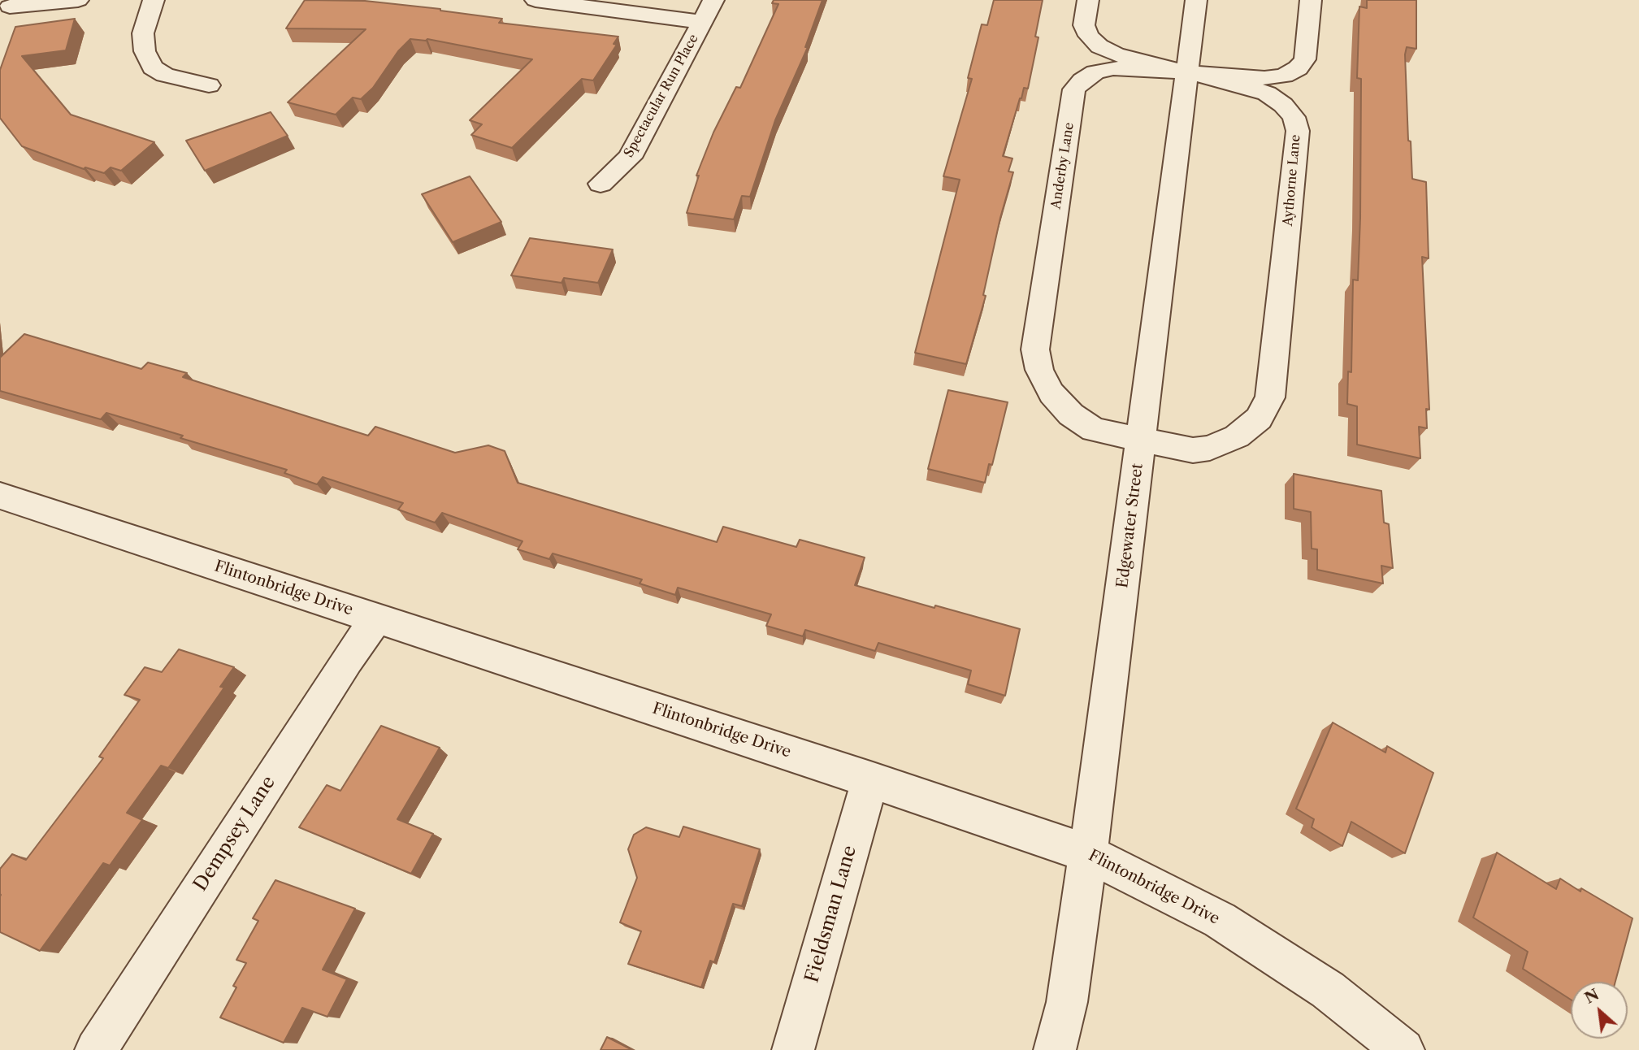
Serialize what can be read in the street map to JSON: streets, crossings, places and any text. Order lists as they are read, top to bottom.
{
  "streets": {
    "street": [
      "Spectacular Run Place",
      "Anderby Lane",
      "Aythorne Lane",
      "Edgewater Street",
      "Flintonbridge Drive",
      "Dempsey Lane",
      "Fieldsman Lane"
    ]
  },
  "crossings": [
    ["Anderby Lane", "Aythorne Lane"],
    ["Anderby Lane", "Edgewater Street"],
    ["Aythorne Lane", "Edgewater Street"],
    ["Edgewater Street", "Flintonbridge Drive"],
    ["Flintonbridge Drive", "Dempsey Lane"],
    ["Flintonbridge Drive", "Fieldsman Lane"]
  ],
  "north": "top left"
}
